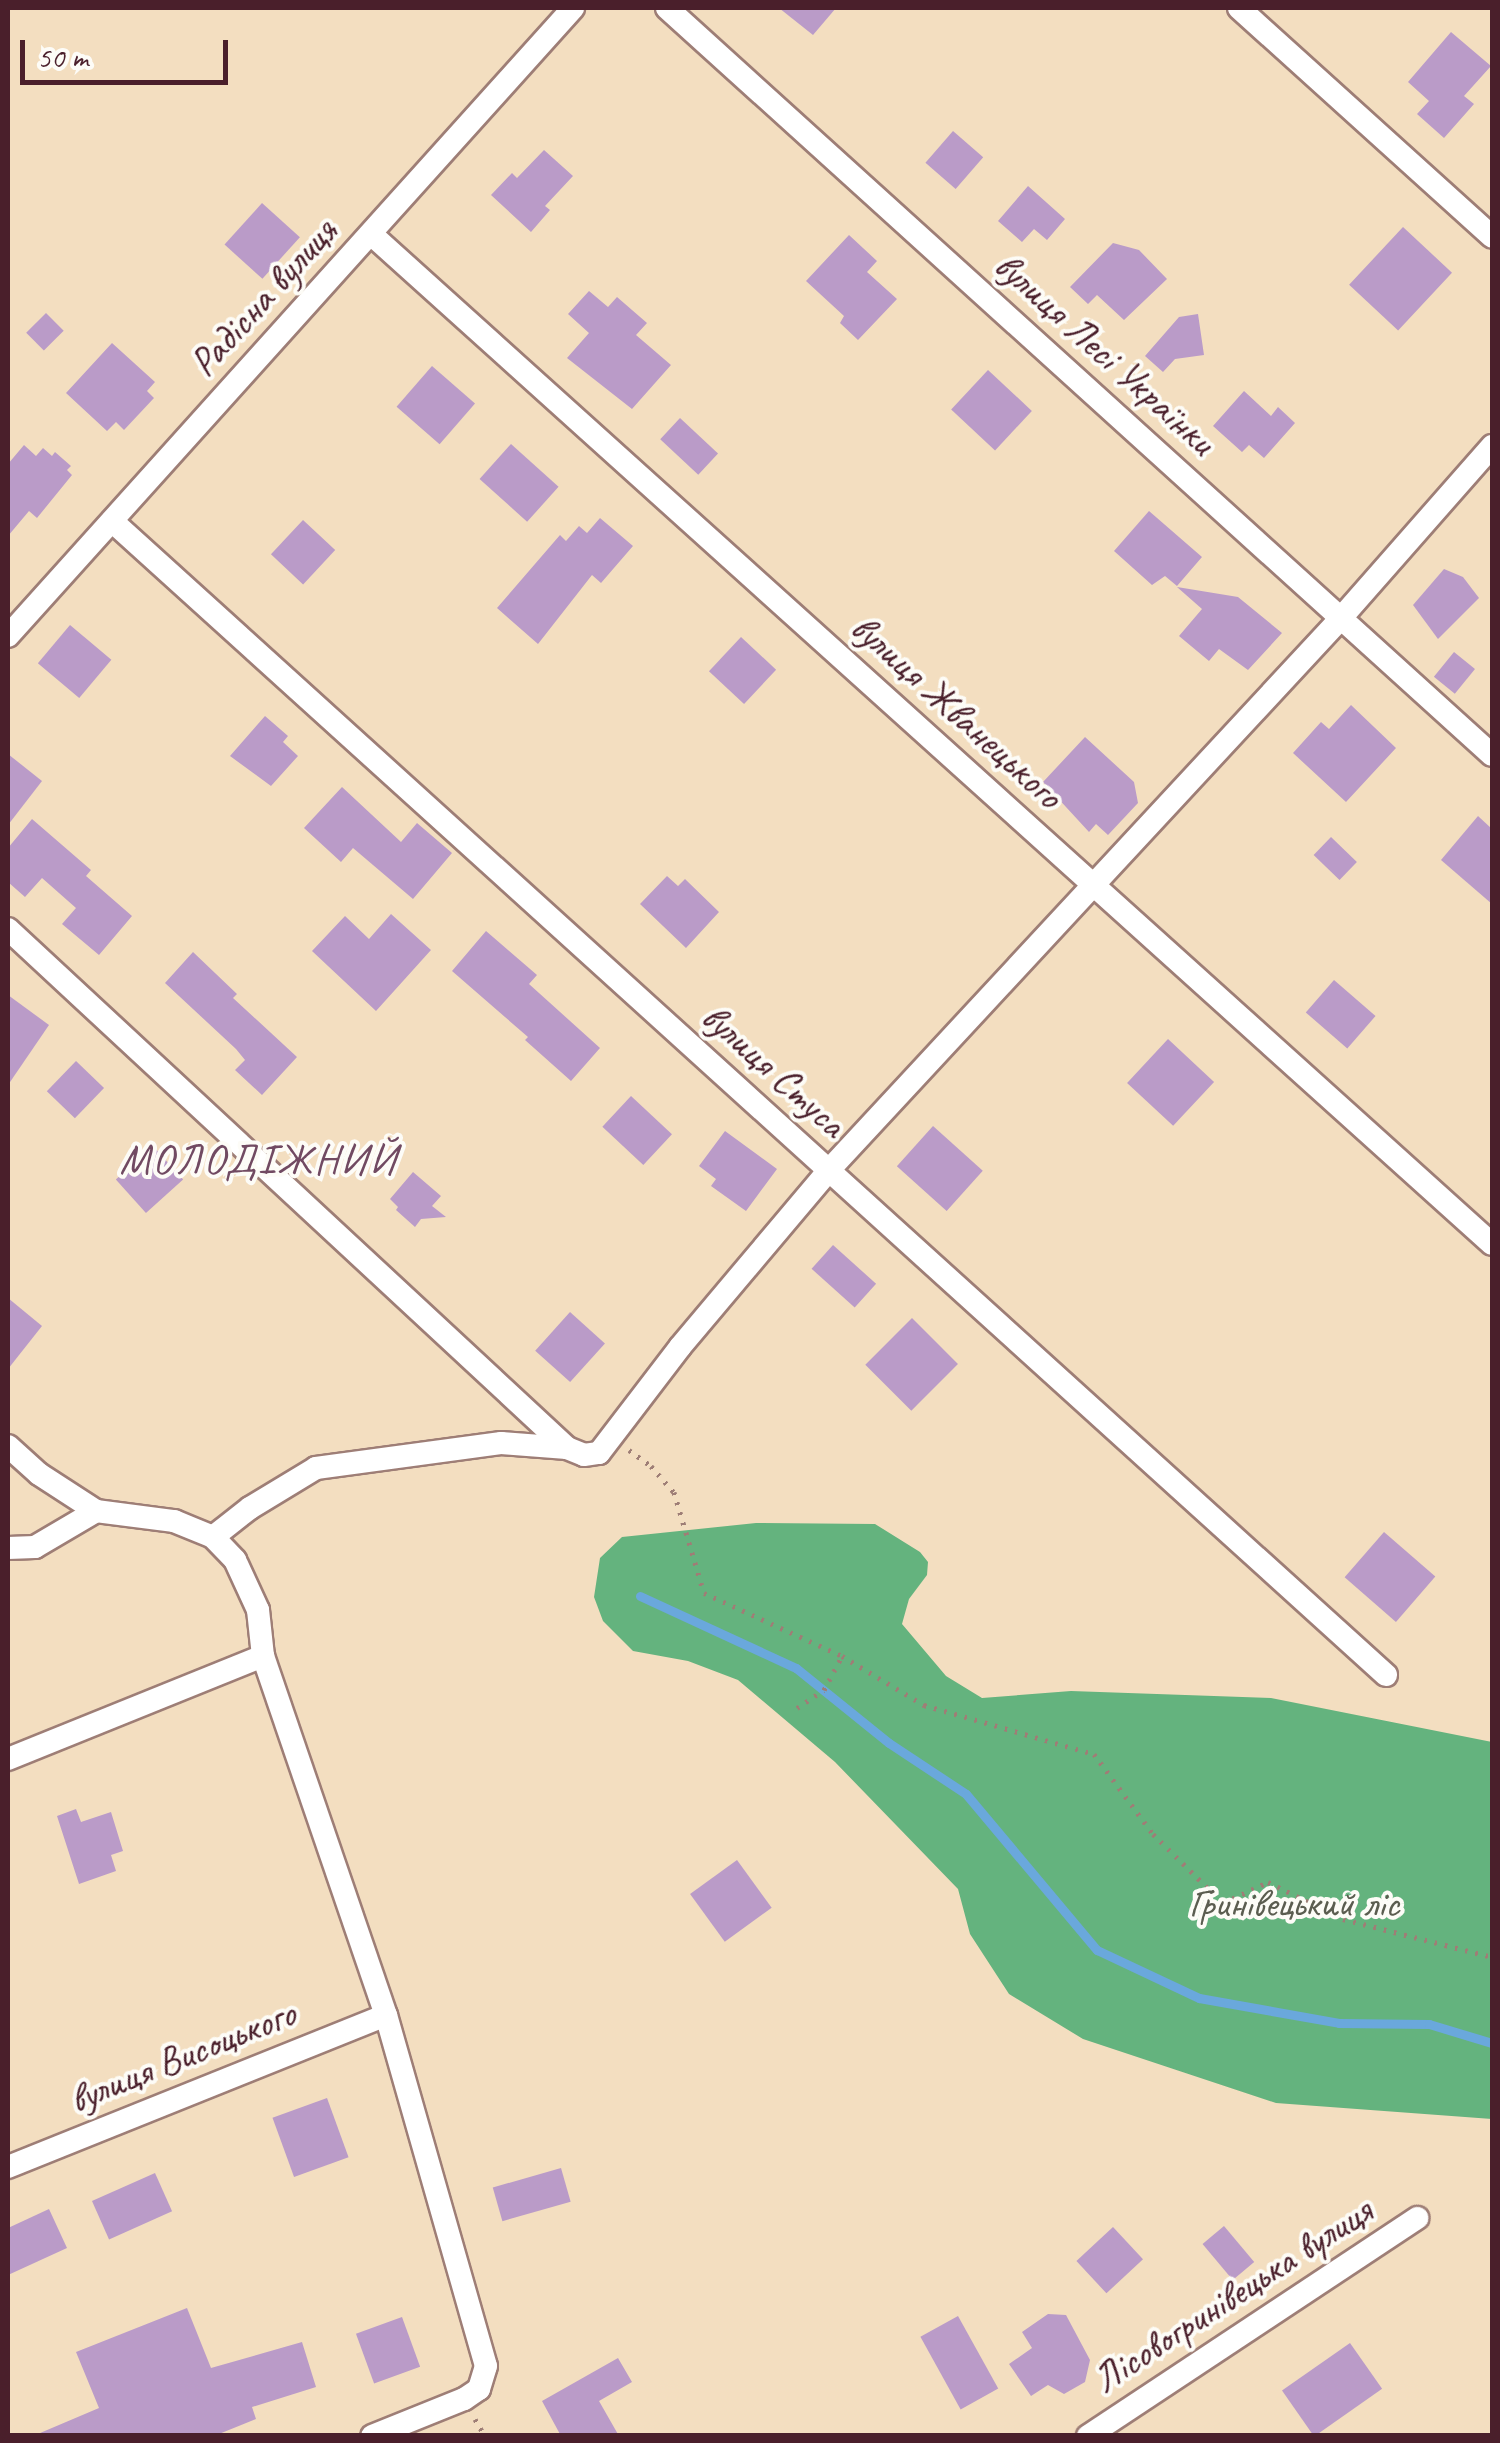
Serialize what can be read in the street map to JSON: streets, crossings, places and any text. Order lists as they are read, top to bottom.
{
  "streets": {
    "street": [
      "Радісна вулиця",
      "вулиця Лесі Українки",
      "вулиця Жванецького",
      "вулиця Стуса",
      "вулиця Висоцького",
      "Лісовогринівецька вулиця"
    ]
  },
  "crossings": [
    ["Радісна вулиця", "вулиця Жванецького"],
    ["Радісна вулиця", "вулиця Стуса"]
  ],
  "districts": ["МОЛОДІЖНИЙ"],
  "parks": ["Гринівецький ліс"],
  "scale_bar": "50 m"
}
